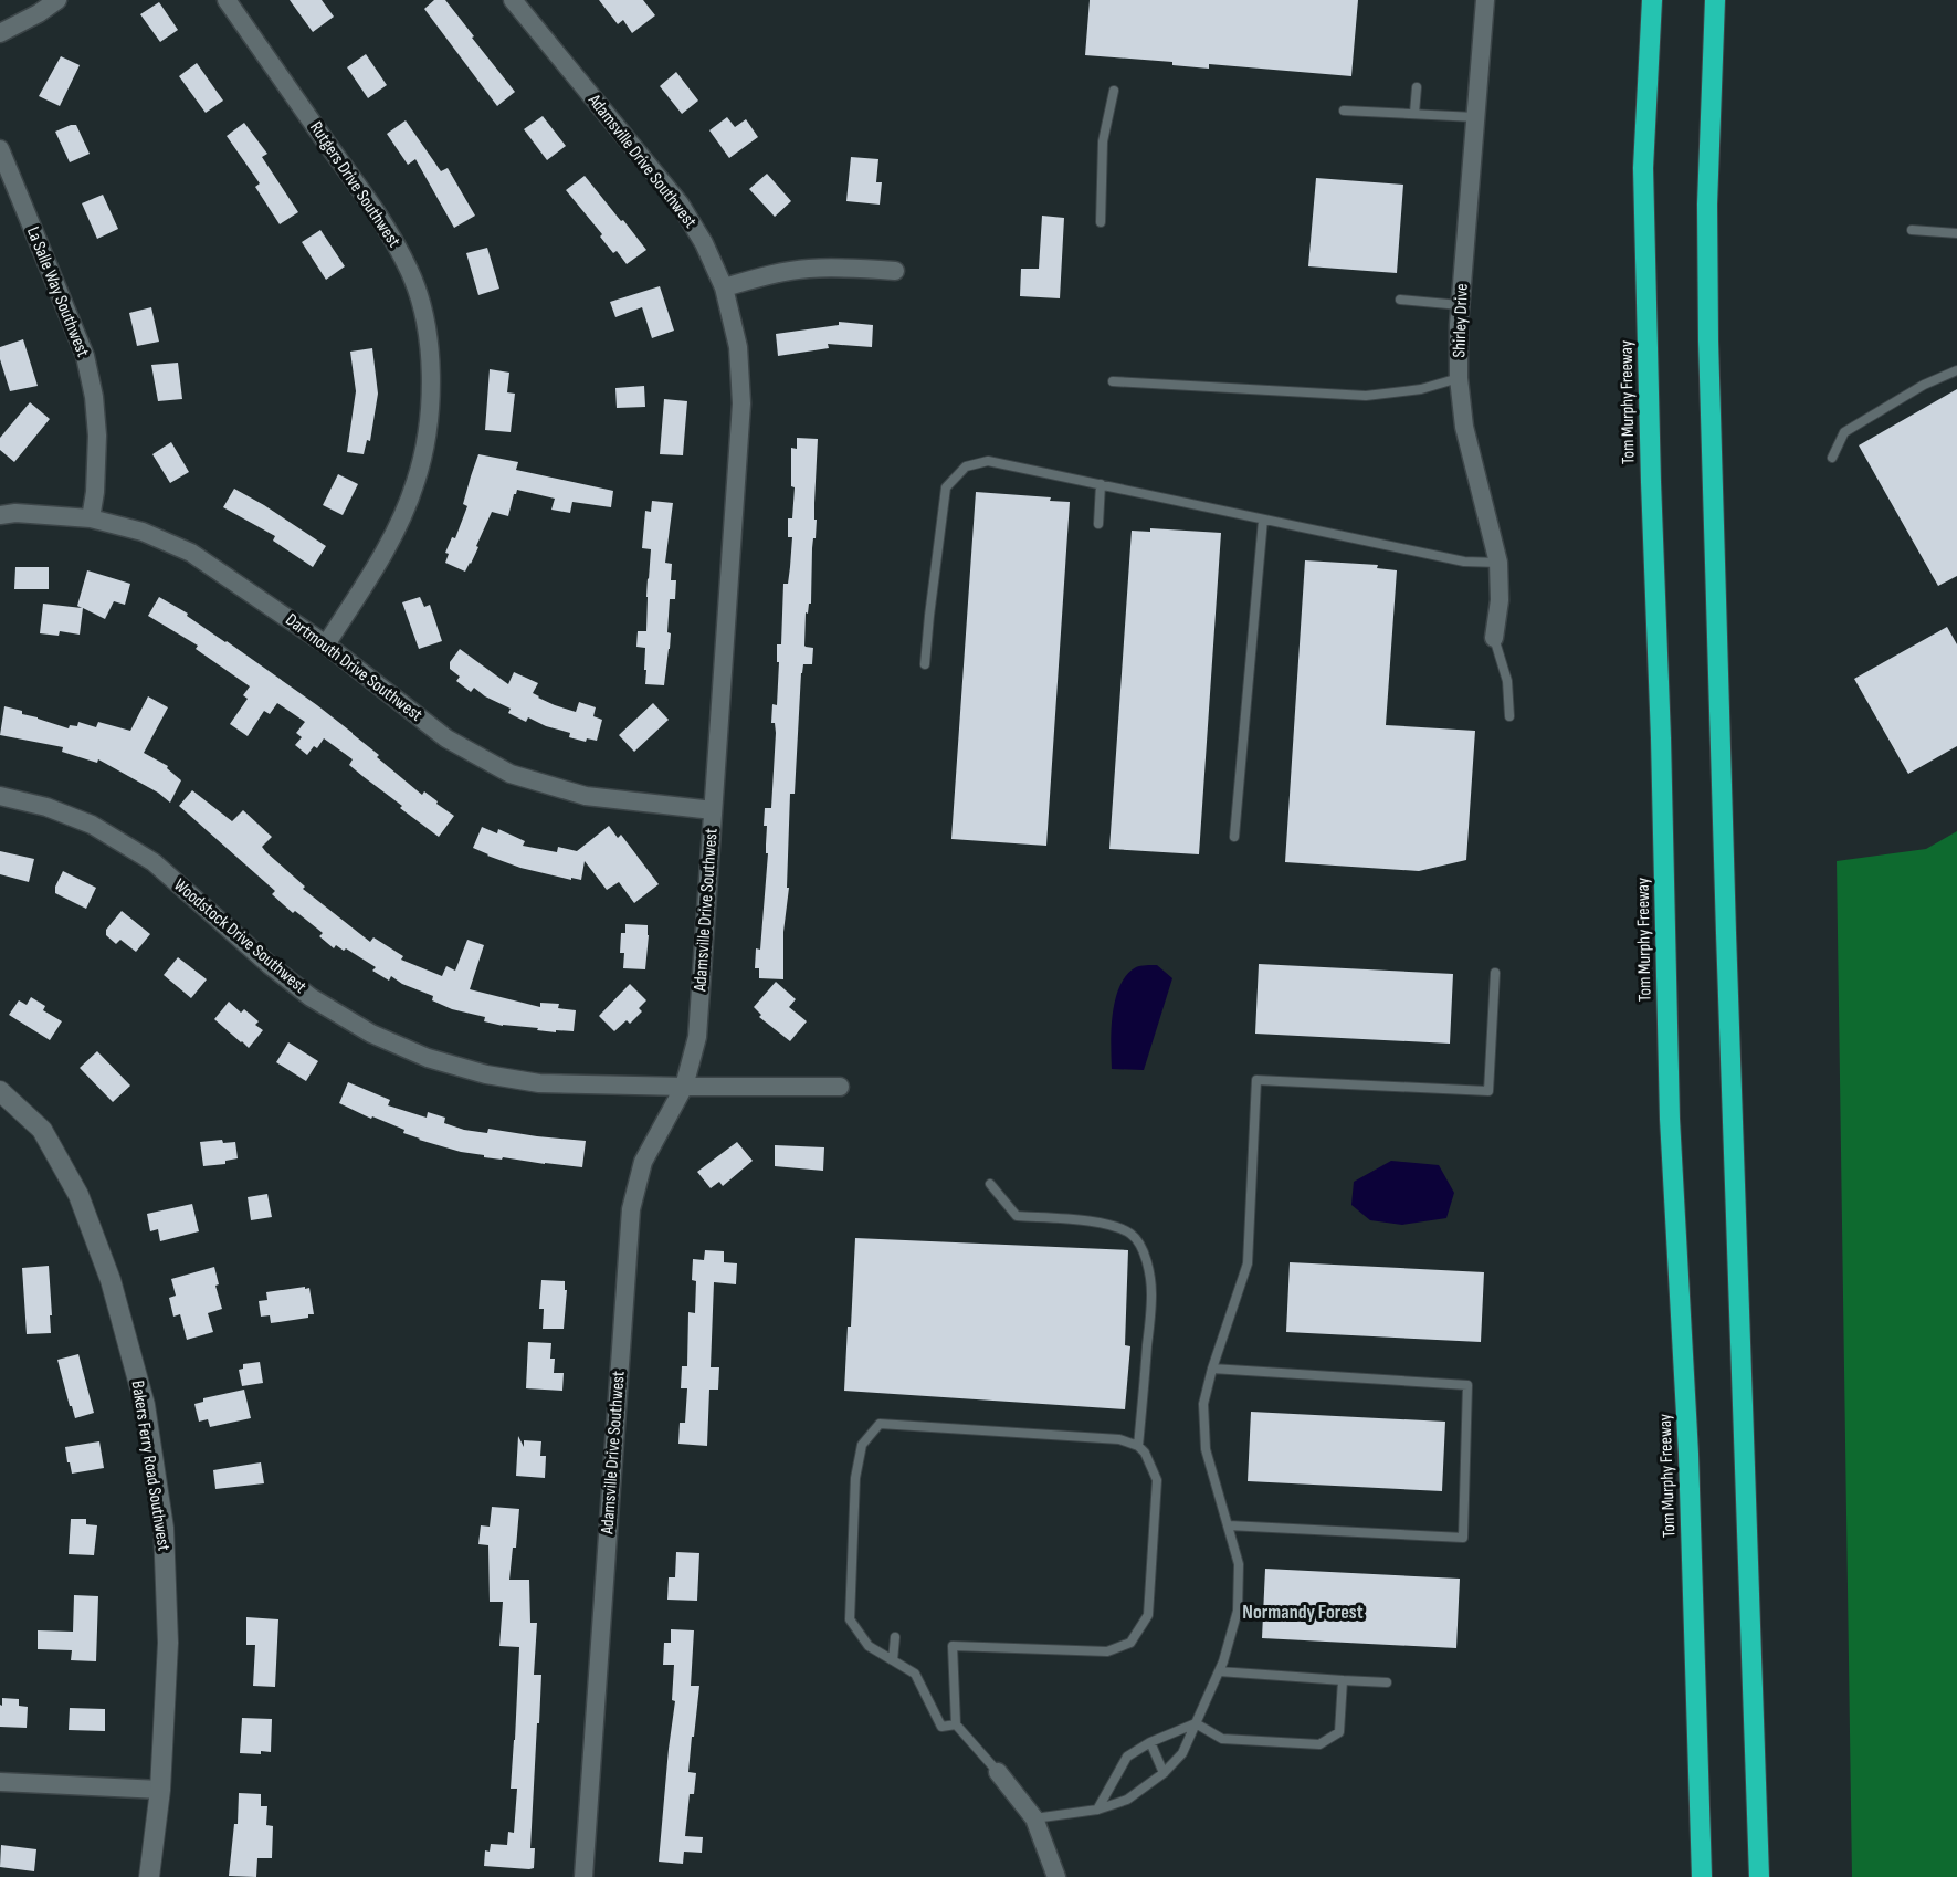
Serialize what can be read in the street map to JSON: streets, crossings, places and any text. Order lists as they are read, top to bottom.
{
  "streets": {
    "highway": ["Tom Murphy Freeway"],
    "street": [
      "Adamsville Drive Southwest",
      "Rutgers Drive Southwest",
      "La Salle Way Southwest",
      "Shirley Drive",
      "Dartmouth Drive Southwest",
      "Woodstock Drive Southwest",
      "Bakers Ferry Road Southwest"
    ]
  },
  "crossings": [
    ["Adamsville Drive Southwest", "Dartmouth Drive Southwest"],
    ["Adamsville Drive Southwest", "Woodstock Drive Southwest"],
    ["Rutgers Drive Southwest", "Dartmouth Drive Southwest"],
    ["La Salle Way Southwest", "Dartmouth Drive Southwest"]
  ],
  "districts": ["Normandy Forest"]
}
